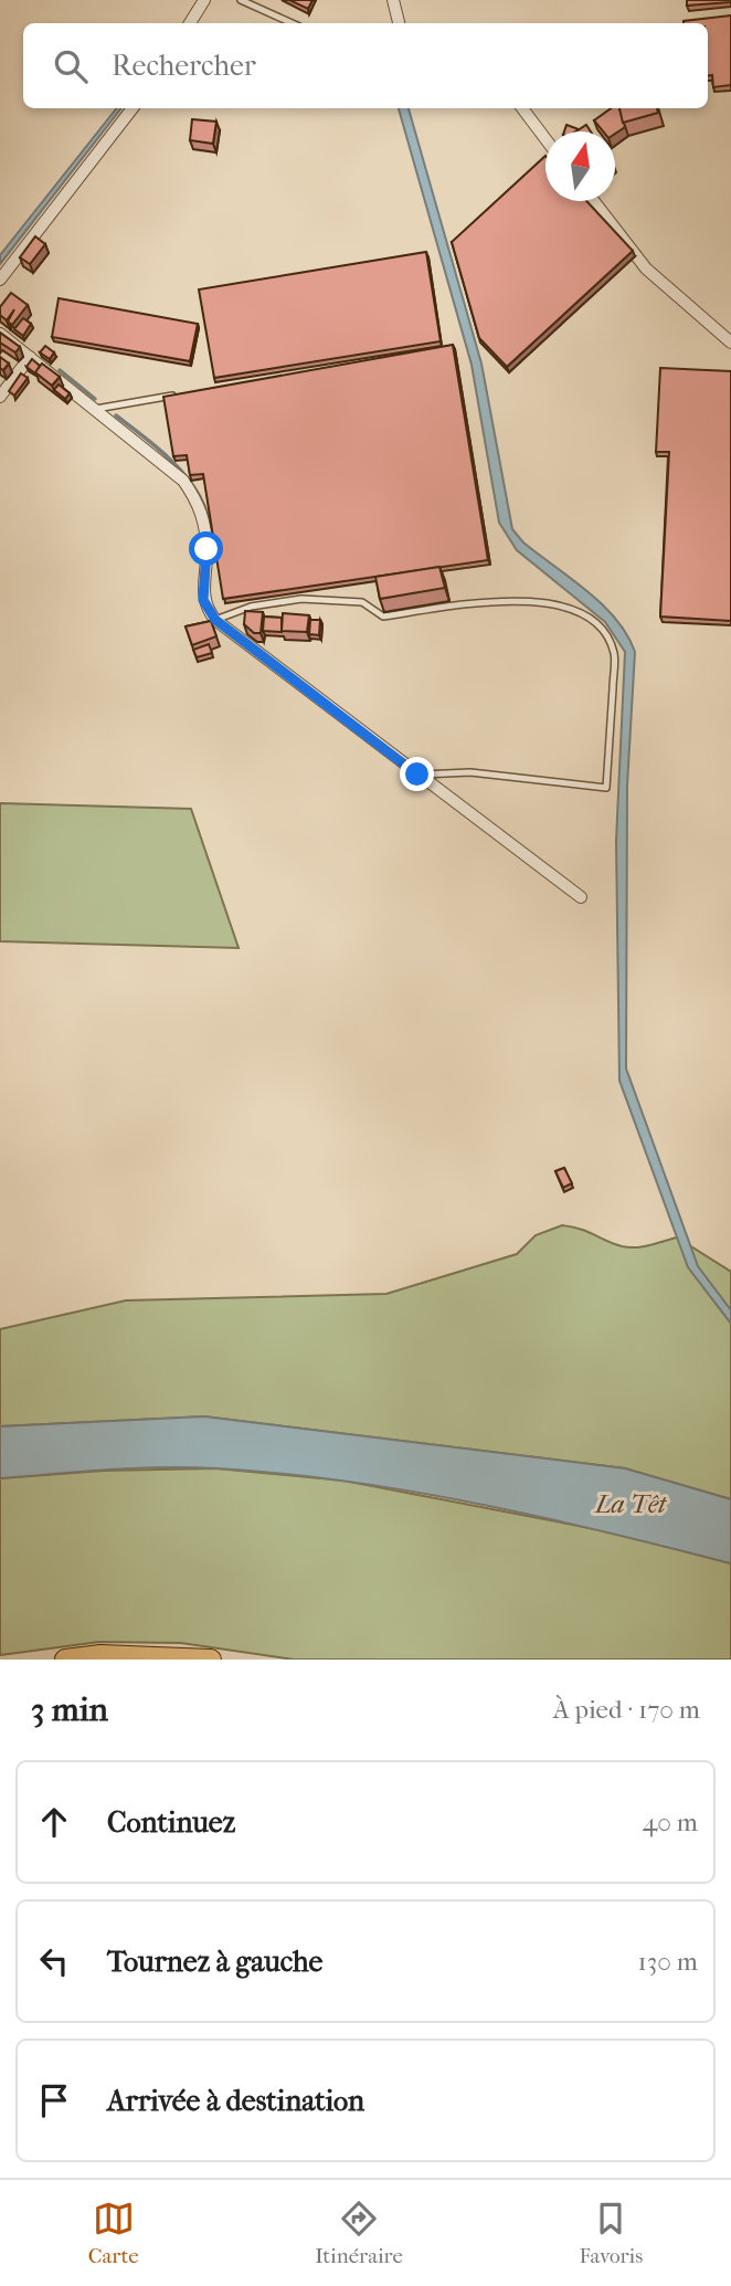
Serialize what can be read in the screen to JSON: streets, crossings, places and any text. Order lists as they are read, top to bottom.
{
  "water": ["La Têt"],
  "north": "top",
  "page": {
    "search": "Rechercher",
    "heading": ["3 min", "À pied · 170 m"],
    "list": [
      ["Continuez", "40 m"],
      ["Tournez à gauche", "130 m"],
      "Arrivée à destination"
    ],
    "nav": ["Carte", "Itinéraire", "Favoris"]
  }
}
